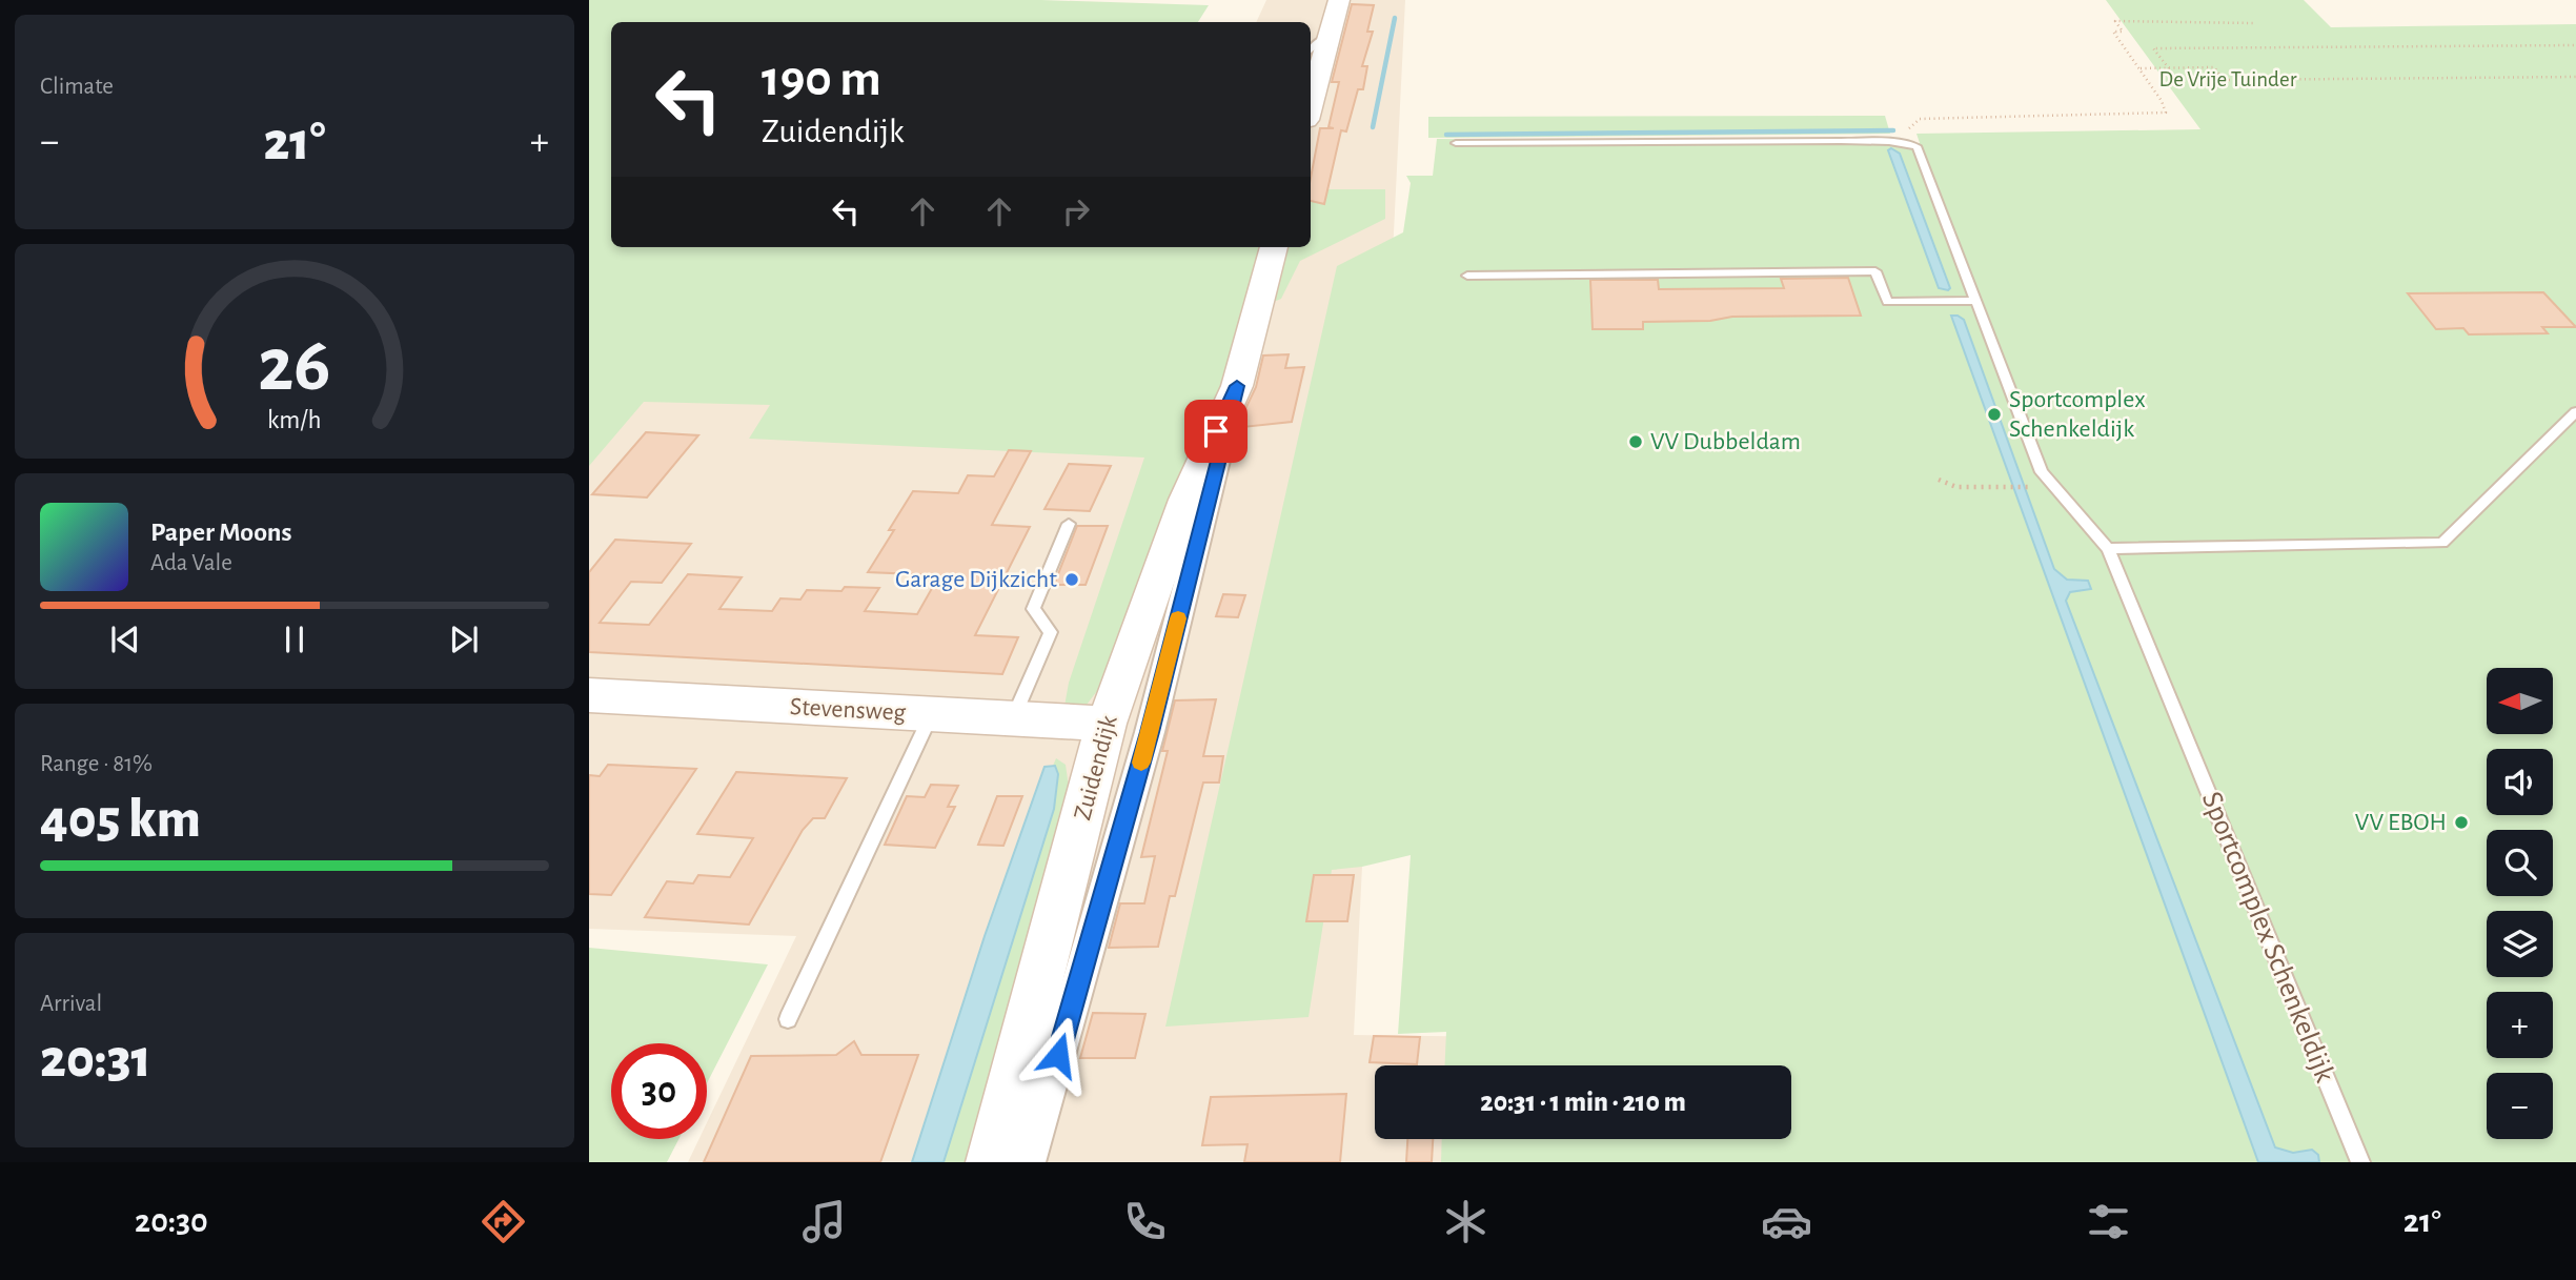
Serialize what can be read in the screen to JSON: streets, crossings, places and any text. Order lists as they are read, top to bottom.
{
  "streets": {
    "street": ["Stevensweg", "Zuidendijk"],
    "lane": ["Sportcomplex Schenkeldijk"]
  },
  "crossings": [
    ["Stevensweg", "Zuidendijk"]
  ],
  "parks": ["De Vrije Tuinder"],
  "places": [
    "Sportcomplex Schenkeldijk",
    "VV Dubbeldam",
    "Garage Dijkzicht",
    "VV EBOH"
  ],
  "north": "left",
  "page": {
    "tile": [
      "Climate",
      ["Range · 81%", "405 km"],
      ["Arrival", "20:31"]
    ],
    "turn": ["190 m", "Zuidendijk"],
    "heat": ["−", "21°", "+"],
    "song": ["Paper Moons", "Ada Vale"],
    "map_buttons": ["+", "−"],
    "limit": "30",
    "trip": "20:31 · 1 min · 210 m",
    "tabs": ["20:30", "21°"],
    "gauge": ["26", "km/h"]
  }
}
